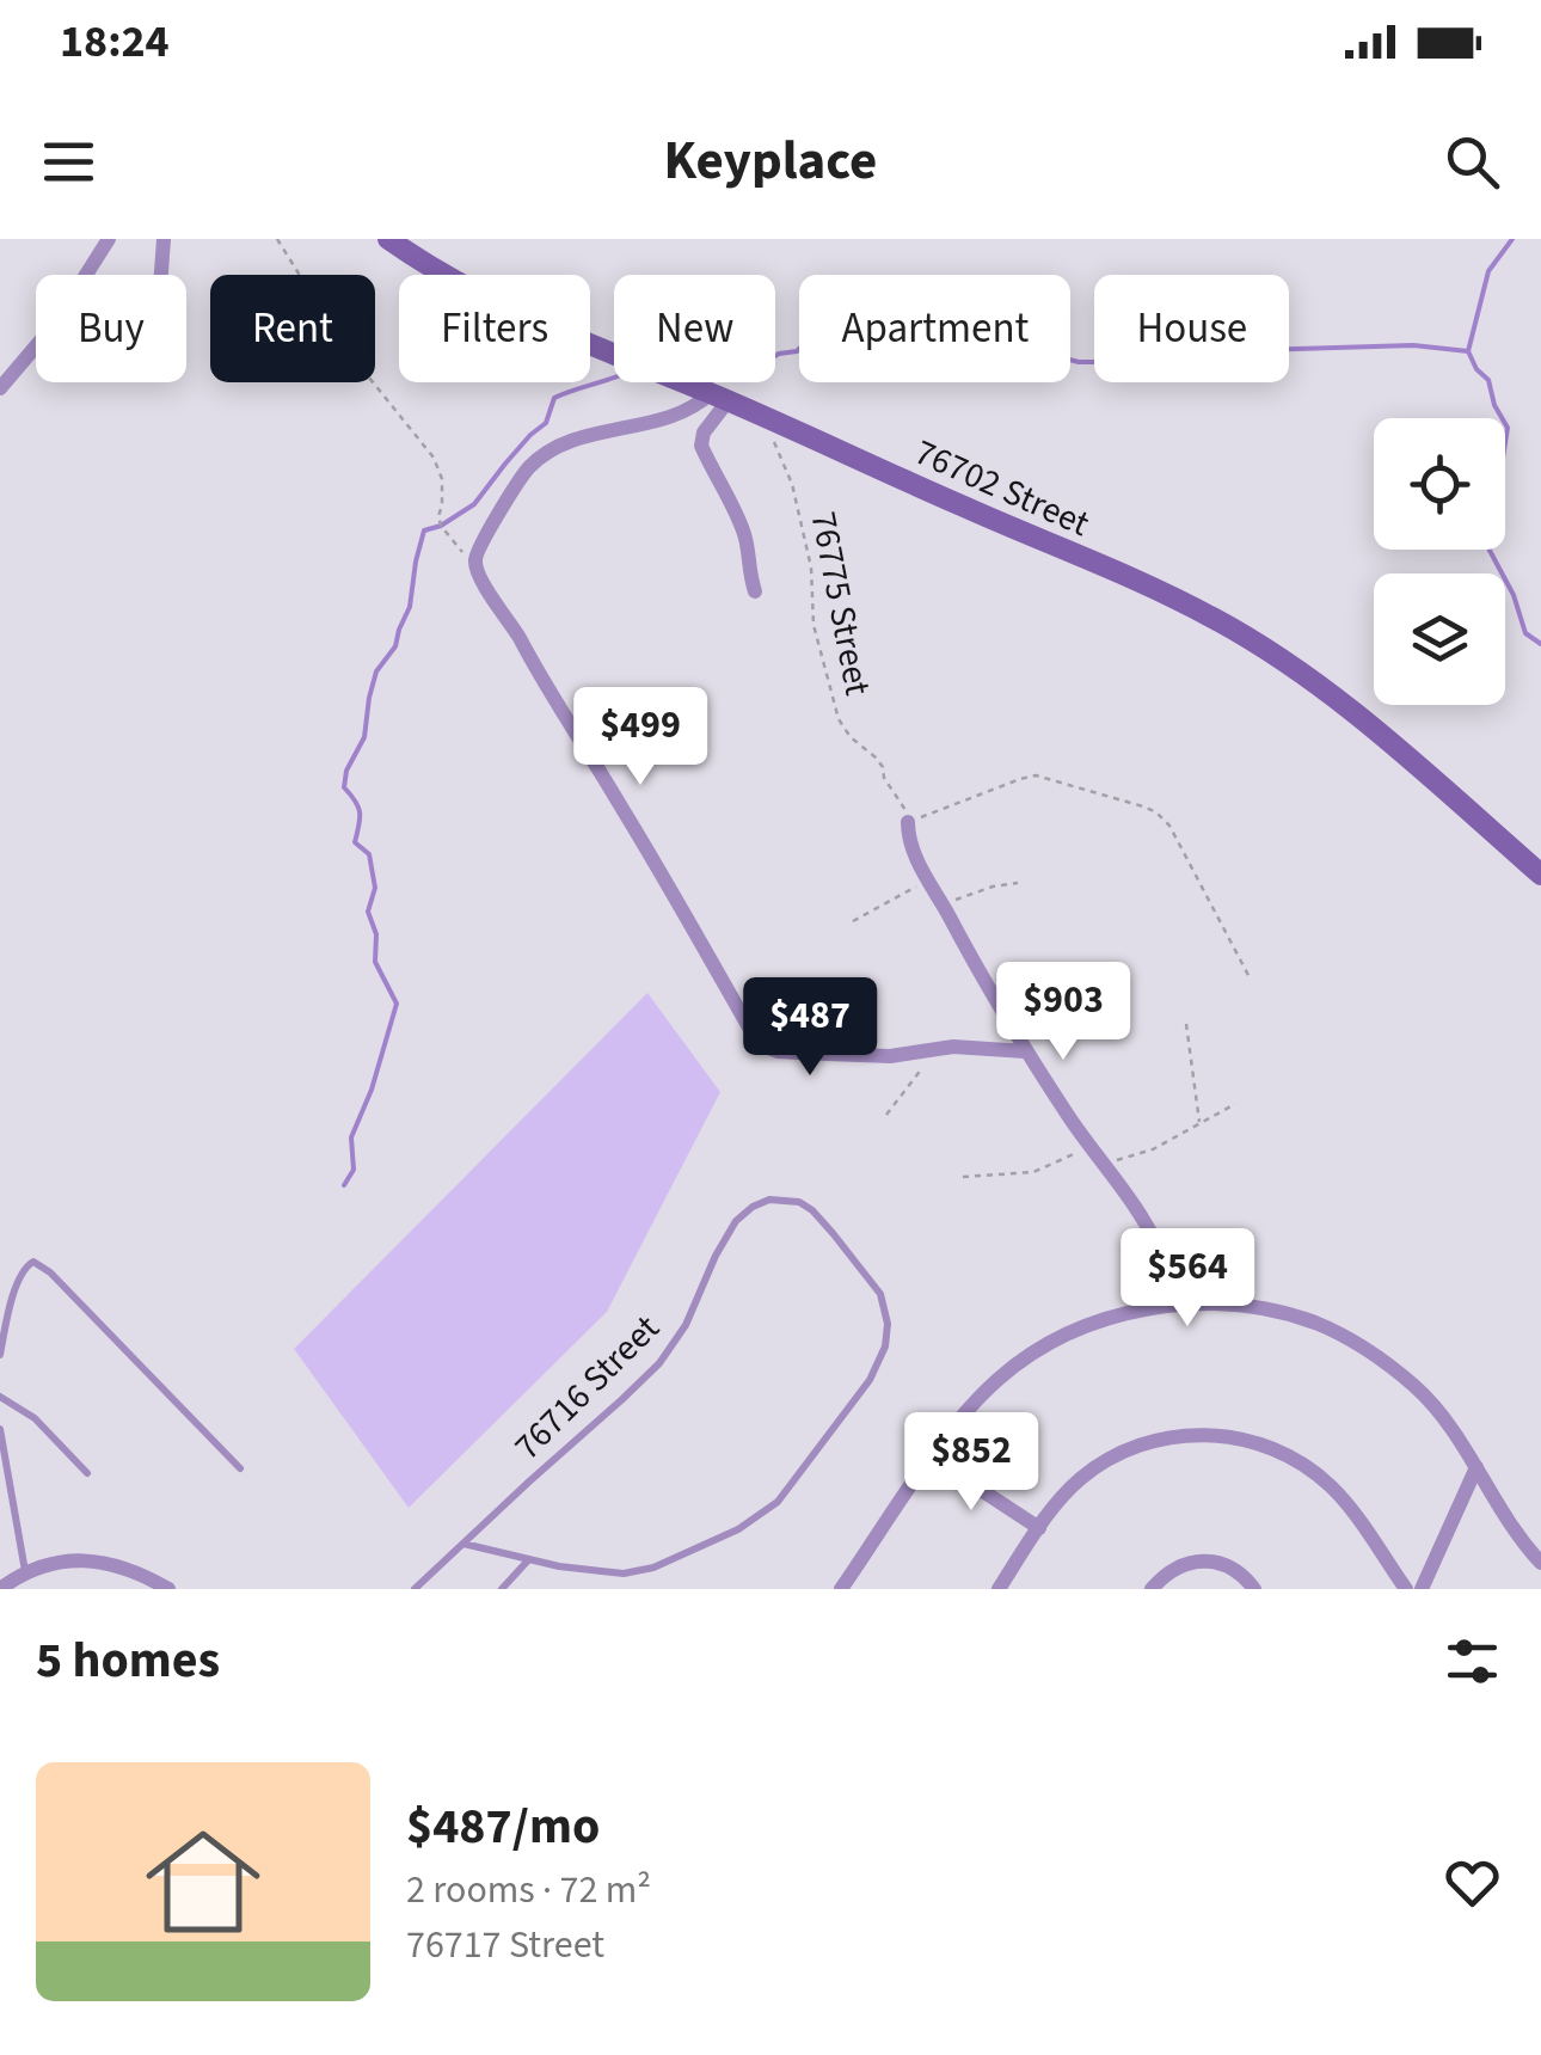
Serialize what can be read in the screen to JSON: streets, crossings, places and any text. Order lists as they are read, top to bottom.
{
  "streets": {
    "street": ["76702 Street"],
    "lane": ["76716 Street"],
    "path": ["76775 Street"]
  },
  "crossings": [
    ["76702 Street", "76775 Street"]
  ],
  "page": {
    "status": "18:24",
    "header": "Keyplace",
    "chip": [
      "Buy",
      "Rent",
      "Filters",
      "New",
      "Apartment",
      "House"
    ],
    "price": [
      "$499",
      "$903",
      "$487",
      "$564",
      "$852"
    ],
    "heading": "5 homes",
    "list": [
      {
        "name": "$487/mo",
        "note": "2 rooms · 72 m² · 76717 Street"
      }
    ]
  }
}
